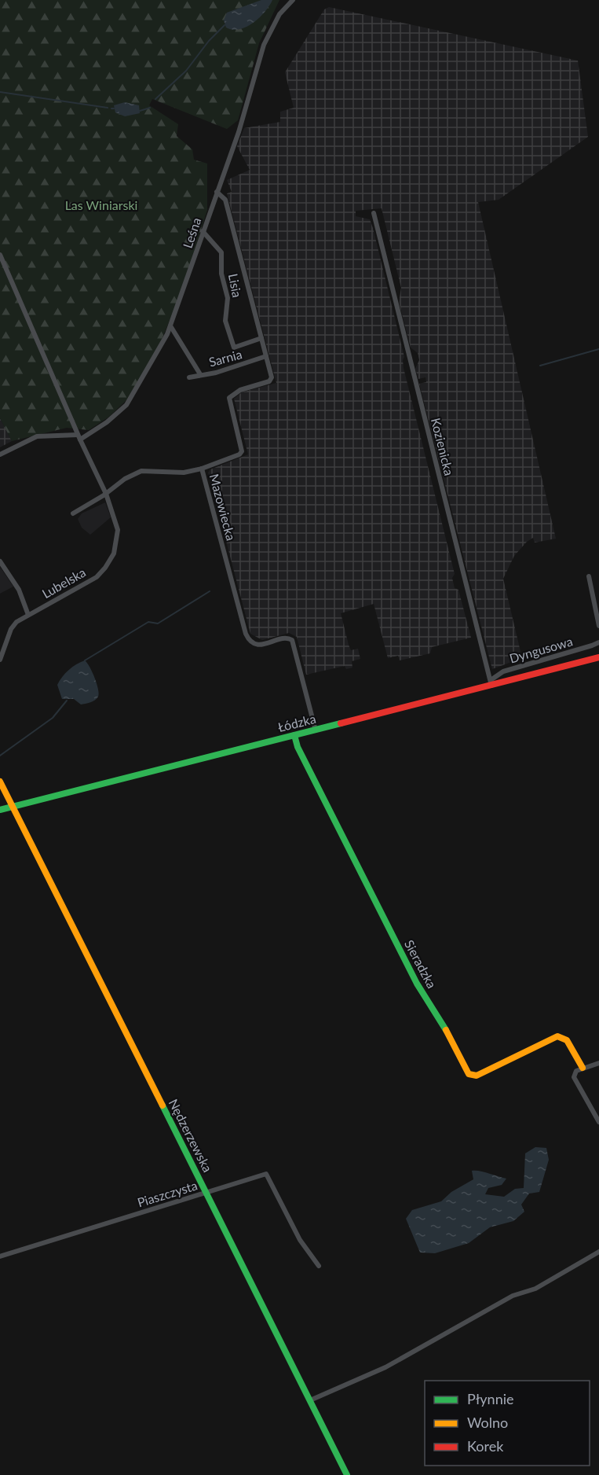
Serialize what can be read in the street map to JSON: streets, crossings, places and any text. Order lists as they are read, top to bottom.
{
  "streets": {
    "street": [
      "Leśna",
      "Lisia",
      "Sarnia",
      "Kozienicka",
      "Mazowiecka",
      "Lubelska",
      "Dyngusowa",
      "Łódzka",
      "Sieradzka",
      "Nędzerzewska",
      "Piaszczysta"
    ]
  },
  "crossings": [
    ["Leśna", "Lisia"],
    ["Leśna", "Mazowiecka"],
    ["Leśna", "Lubelska"],
    ["Lisia", "Mazowiecka"],
    ["Sarnia", "Mazowiecka"],
    ["Kozienicka", "Dyngusowa"],
    ["Kozienicka", "Łódzka"],
    ["Mazowiecka", "Łódzka"],
    ["Dyngusowa", "Łódzka"],
    ["Łódzka", "Sieradzka"],
    ["Łódzka", "Nędzerzewska"],
    ["Nędzerzewska", "Piaszczysta"]
  ],
  "parks": ["Las Winiarski"],
  "legend": ["Płynnie", "Wolno", "Korek"]
}
